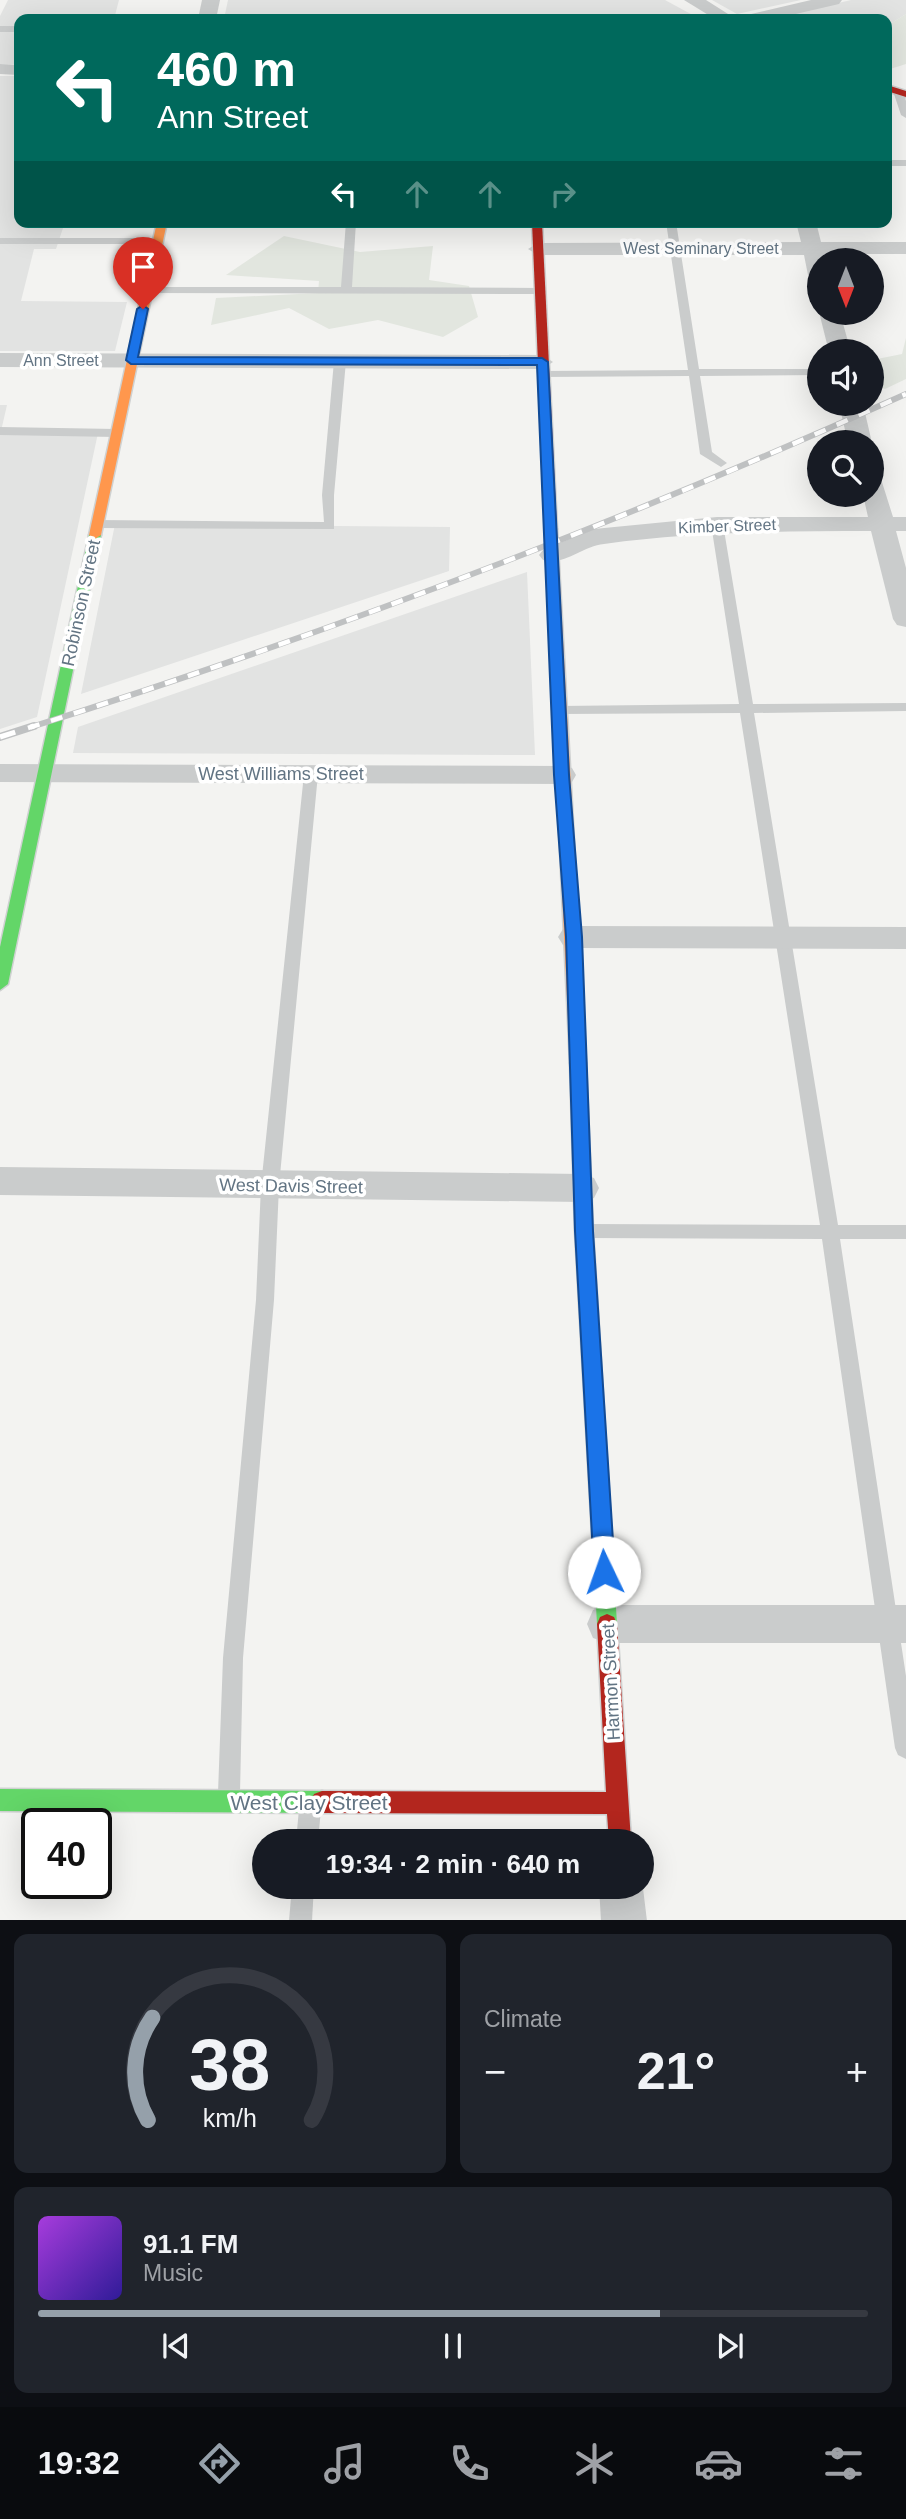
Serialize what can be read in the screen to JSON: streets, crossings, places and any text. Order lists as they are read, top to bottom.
{
  "streets": {
    "street": [
      "West Seminary Street",
      "Ann Street",
      "Kimber Street",
      "Robinson Street",
      "West Williams Street",
      "West Davis Street",
      "Harmon Street",
      "West Clay Street"
    ]
  },
  "crossings": [
    ["West Seminary Street", "Harmon Street"],
    ["Ann Street", "Robinson Street"],
    ["Ann Street", "Harmon Street"],
    ["Kimber Street", "Harmon Street"],
    ["Robinson Street", "West Williams Street"],
    ["West Williams Street", "Harmon Street"],
    ["West Davis Street", "Harmon Street"],
    ["Harmon Street", "West Clay Street"]
  ],
  "north": "bottom",
  "page": {
    "turn": ["460 m", "Ann Street"],
    "limit": "40",
    "trip": "19:34 · 2 min · 640 m",
    "tile": "Climate",
    "heat": ["−", "21°", "+"],
    "song": ["91.1 FM", "Music"],
    "tabs": "19:32",
    "gauge": ["38", "km/h"]
  }
}
